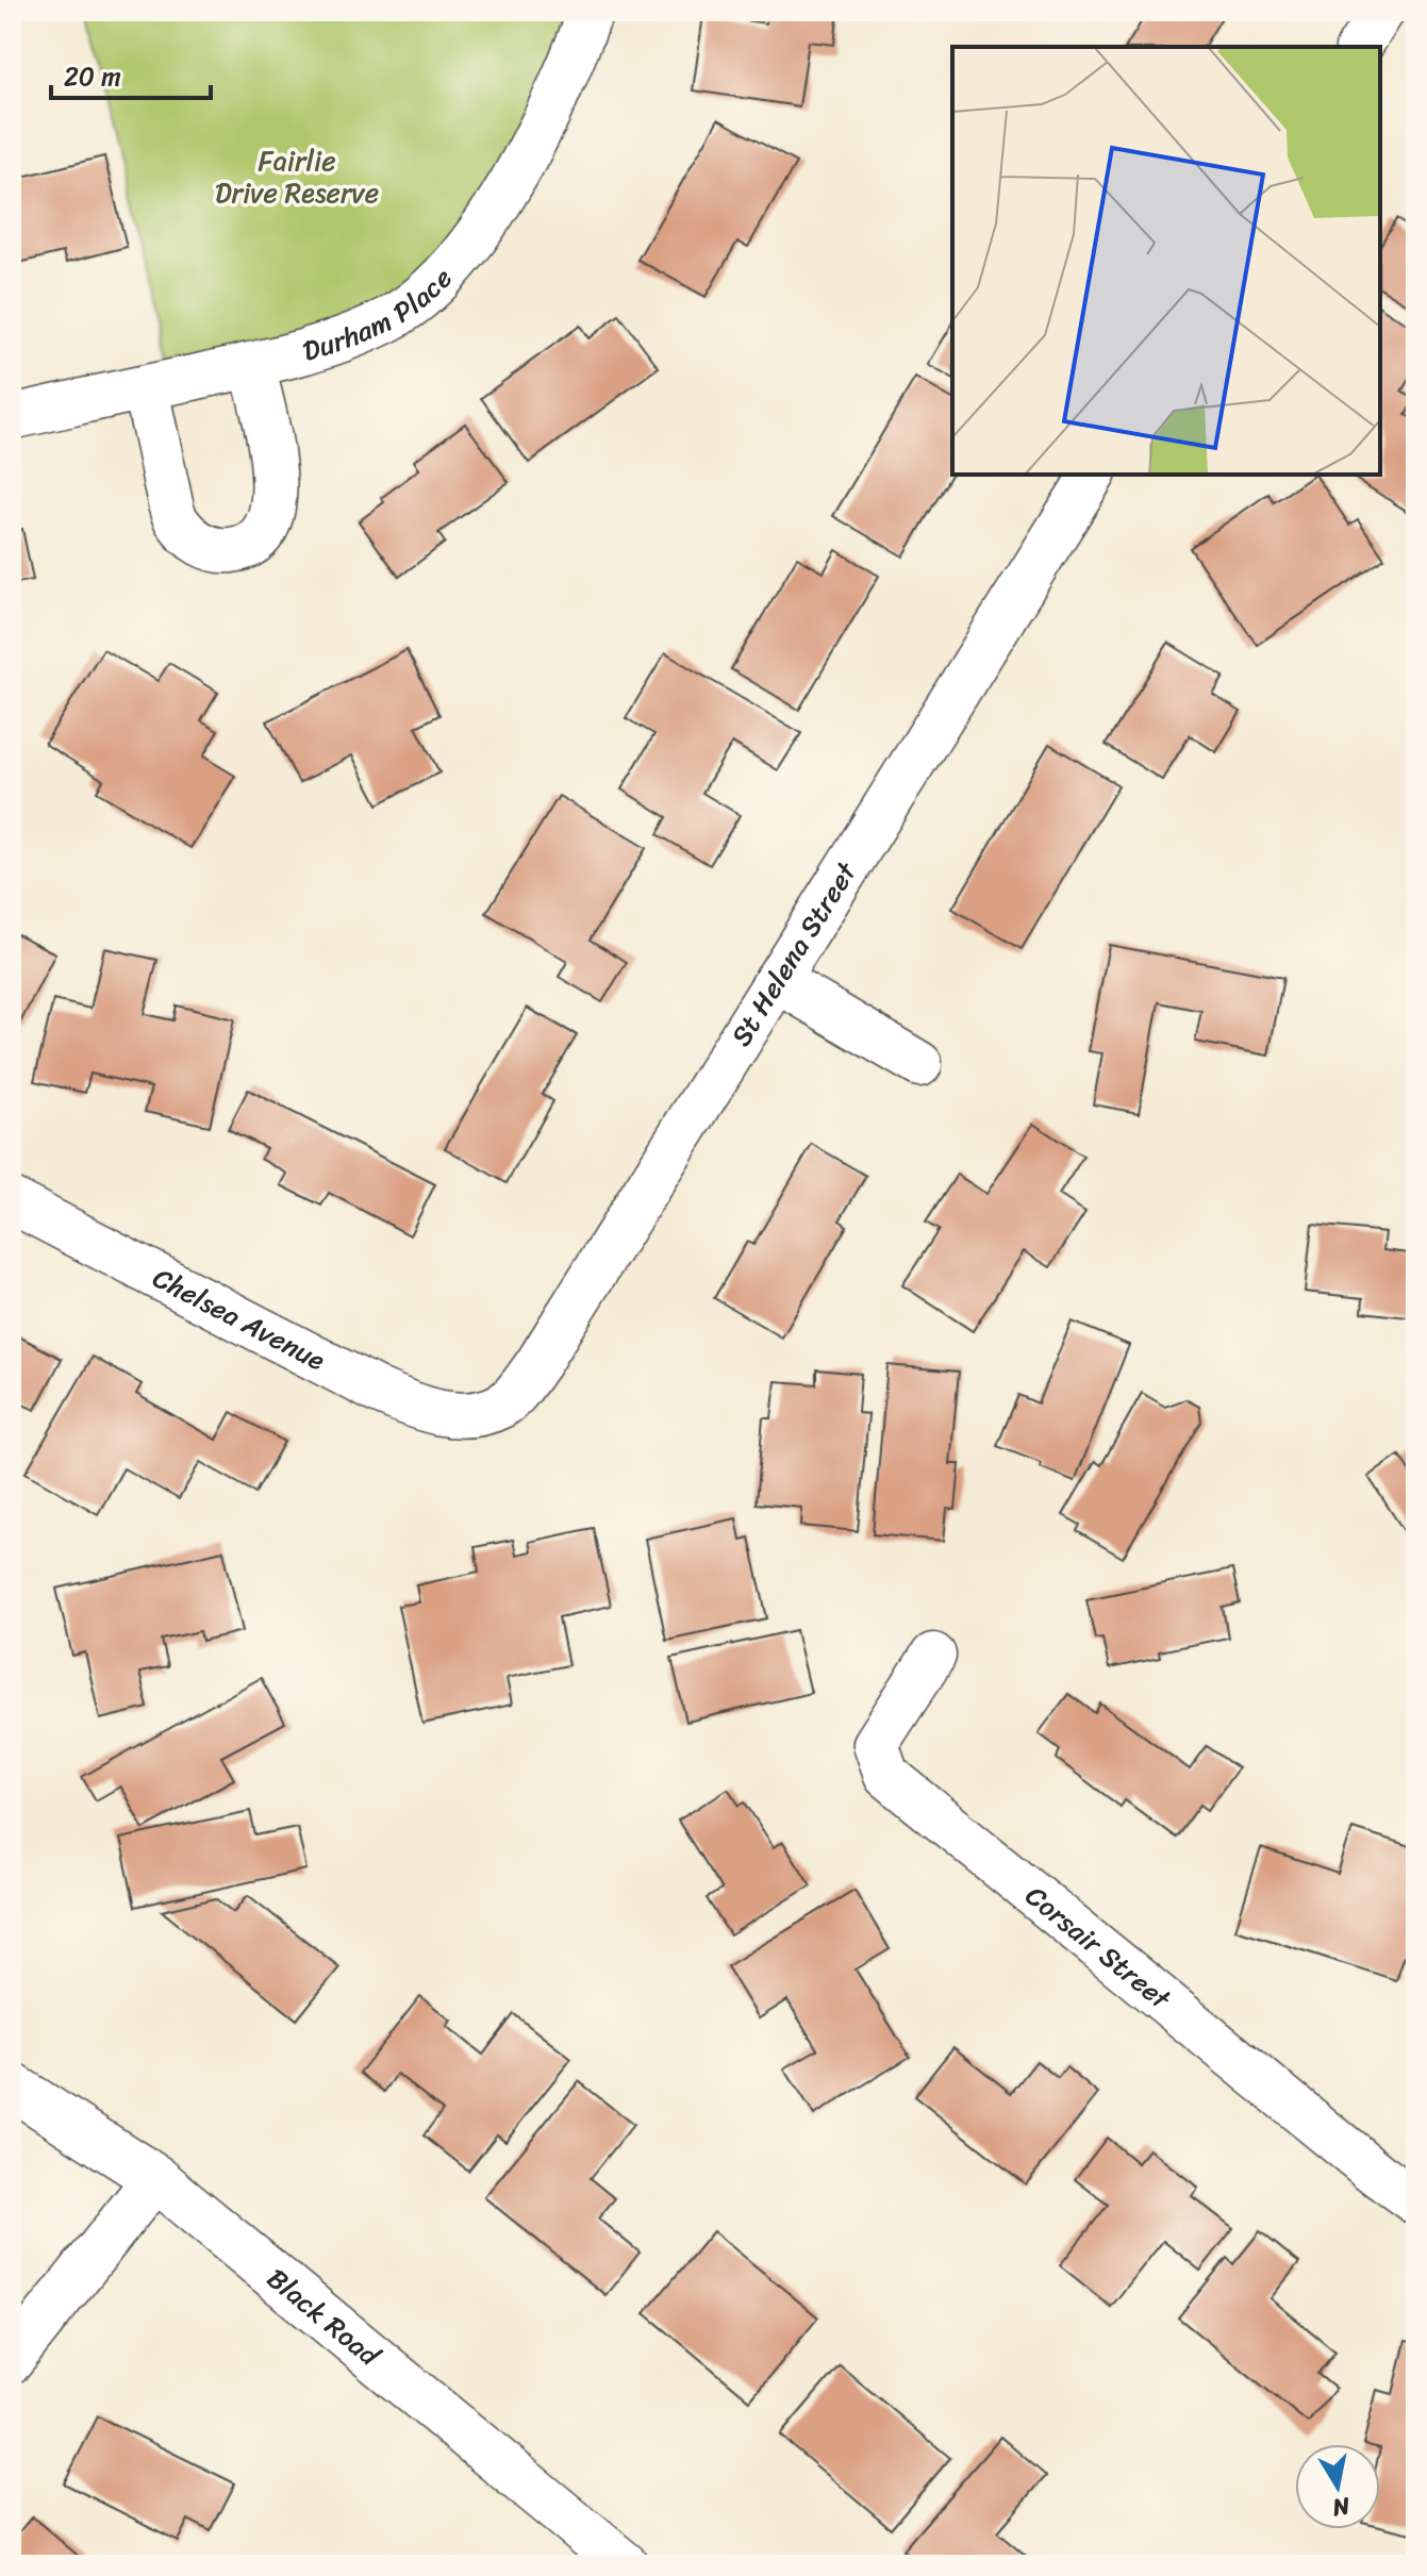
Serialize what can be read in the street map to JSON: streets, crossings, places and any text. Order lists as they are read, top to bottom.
{
  "streets": {
    "main road": ["Black Road"],
    "street": [
      "Durham Place",
      "St Helena Street",
      "Chelsea Avenue",
      "Corsair Street"
    ]
  },
  "crossings": [
    ["St Helena Street", "Chelsea Avenue"]
  ],
  "parks": ["Fairlie Drive Reserve"],
  "scale_bar": "20 m",
  "north": "bottom"
}
